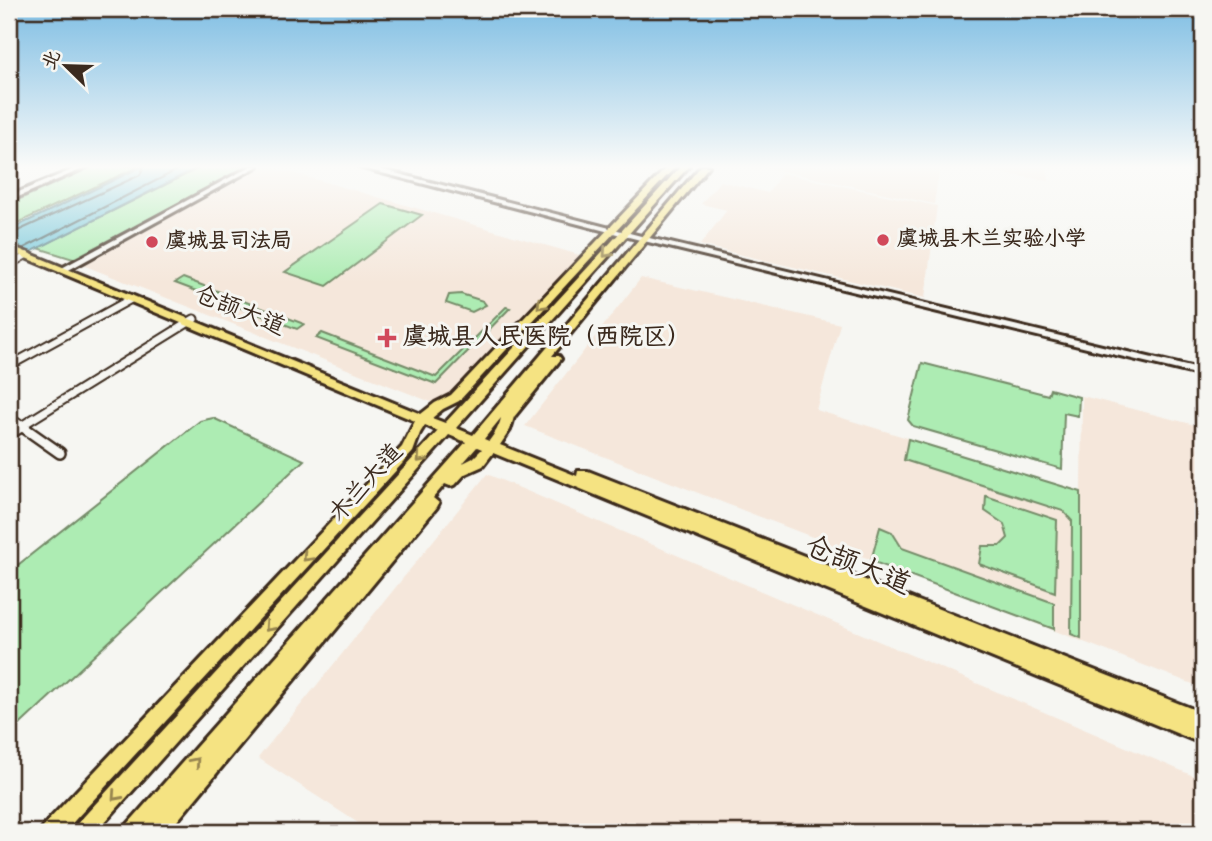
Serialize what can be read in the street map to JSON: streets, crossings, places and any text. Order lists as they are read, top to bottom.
{
  "streets": {
    "main road": ["仓颉大道", "木兰大道"]
  },
  "crossings": [
    ["仓颉大道", "木兰大道"]
  ],
  "places": {
    "other": ["虞城县木兰实验小学", "虞城县司法局"],
    "health": ["虞城县人民医院（西院区）"]
  },
  "north": "top left"
}
